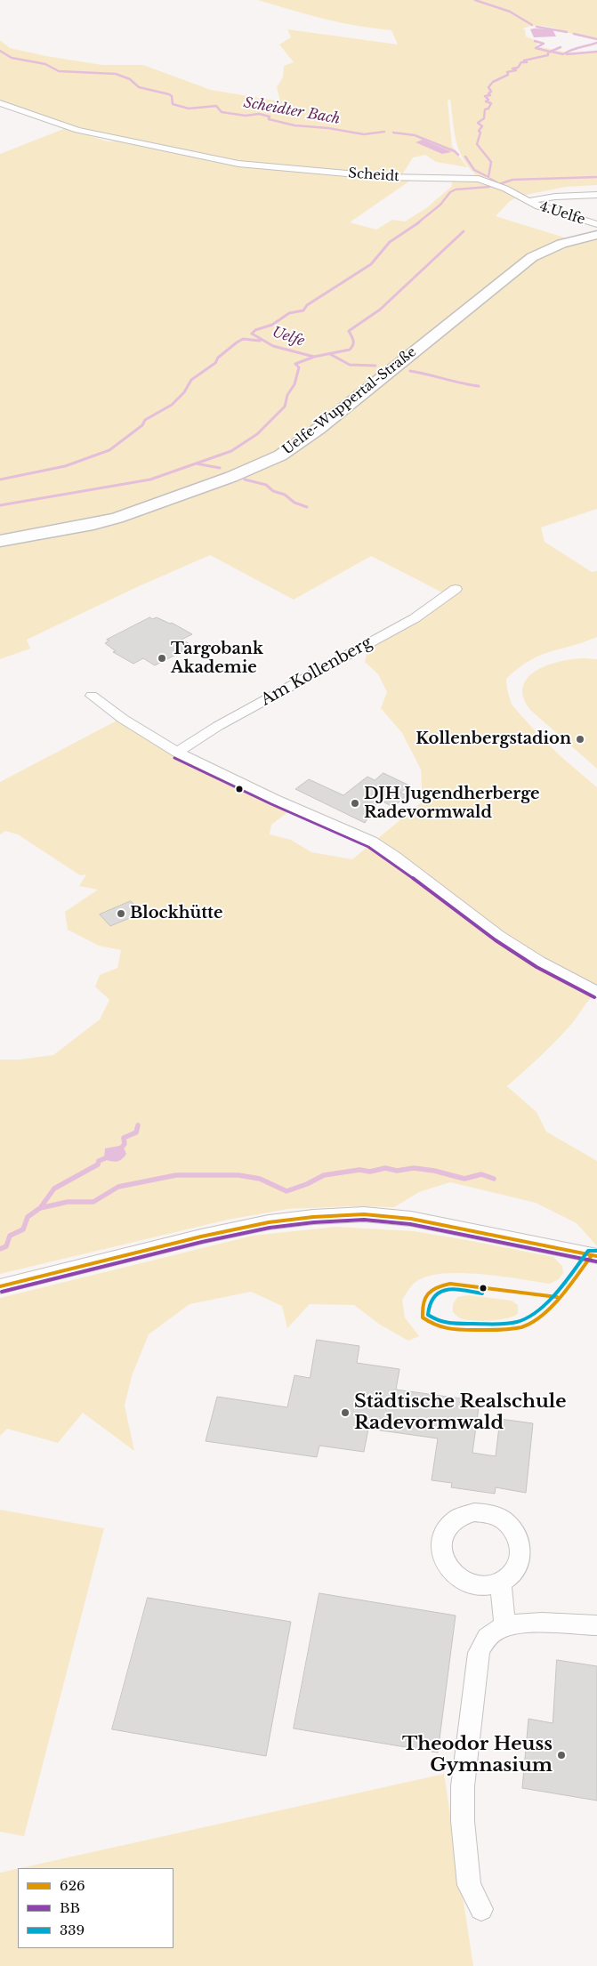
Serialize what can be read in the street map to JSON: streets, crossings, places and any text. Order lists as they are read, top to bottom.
{
  "streets": {
    "main road": ["Uelfe-Wuppertal-Straße"],
    "street": ["Scheidt", "4.Uelfe", "Am Kollenberg"]
  },
  "crossings": [
    ["Scheidt", "4.Uelfe"]
  ],
  "water": ["Scheidter Bach", "Uelfe"],
  "places": [
    "Targobank Akademie",
    "Kollenbergstadion",
    "DJH Jugendherberge Radevormwald",
    "Blockhütte",
    "Städtische Realschule Radevormwald",
    "Theodor Heuss Gymnasium"
  ],
  "lines": ["transit line BB", "transit line 626", "transit line 339"],
  "legend": ["626", "BB", "339"]
}
